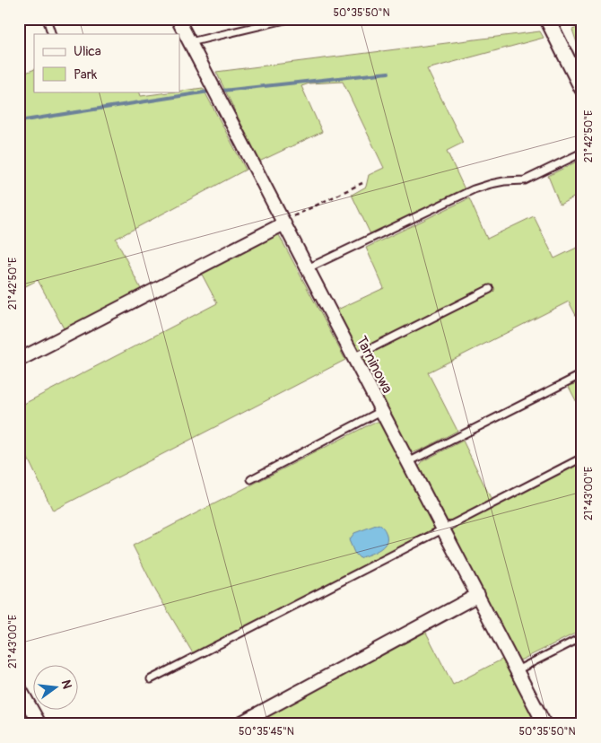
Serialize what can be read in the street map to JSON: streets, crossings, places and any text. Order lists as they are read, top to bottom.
{
  "streets": {
    "street": ["Tarninowa"]
  },
  "legend": ["Ulica", "Park"],
  "north": "right",
  "coordinates": [
    "50°35'50\"N",
    "21°42'50\"E",
    "21°43'00\"E",
    "50°35'45\"N"
  ]
}
